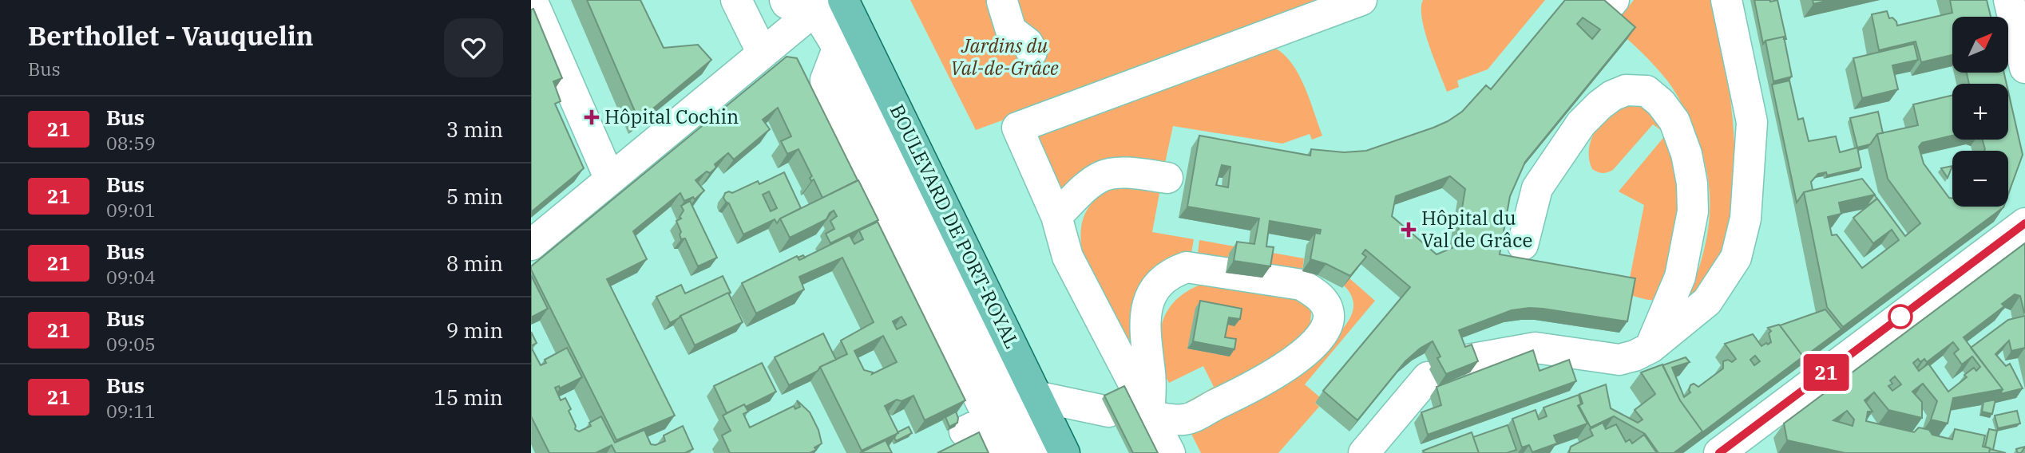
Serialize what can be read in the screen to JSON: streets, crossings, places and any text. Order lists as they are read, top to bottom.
{
  "streets": {
    "main road": ["BOULEVARD DE PORT-ROYAL"]
  },
  "parks": ["Jardins du Val-de-Grâce"],
  "places": {
    "health": ["Hôpital Cochin", "Hôpital du Val de Grâce"]
  },
  "lines": ["bus line 21"],
  "north": "top right",
  "page": {
    "heading": ["Berthollet - Vauquelin", "Bus"],
    "on_map": "21",
    "map_buttons": ["+", "−"],
    "list": [
      {
        "mark": "21",
        "name": "Bus",
        "note": "08:59",
        "value": "3 min"
      },
      {
        "mark": "21",
        "name": "Bus",
        "note": "09:01",
        "value": "5 min"
      },
      {
        "mark": "21",
        "name": "Bus",
        "note": "09:04",
        "value": "8 min"
      },
      {
        "mark": "21",
        "name": "Bus",
        "note": "09:05",
        "value": "9 min"
      },
      {
        "mark": "21",
        "name": "Bus",
        "note": "09:11",
        "value": "15 min"
      }
    ]
  }
}
